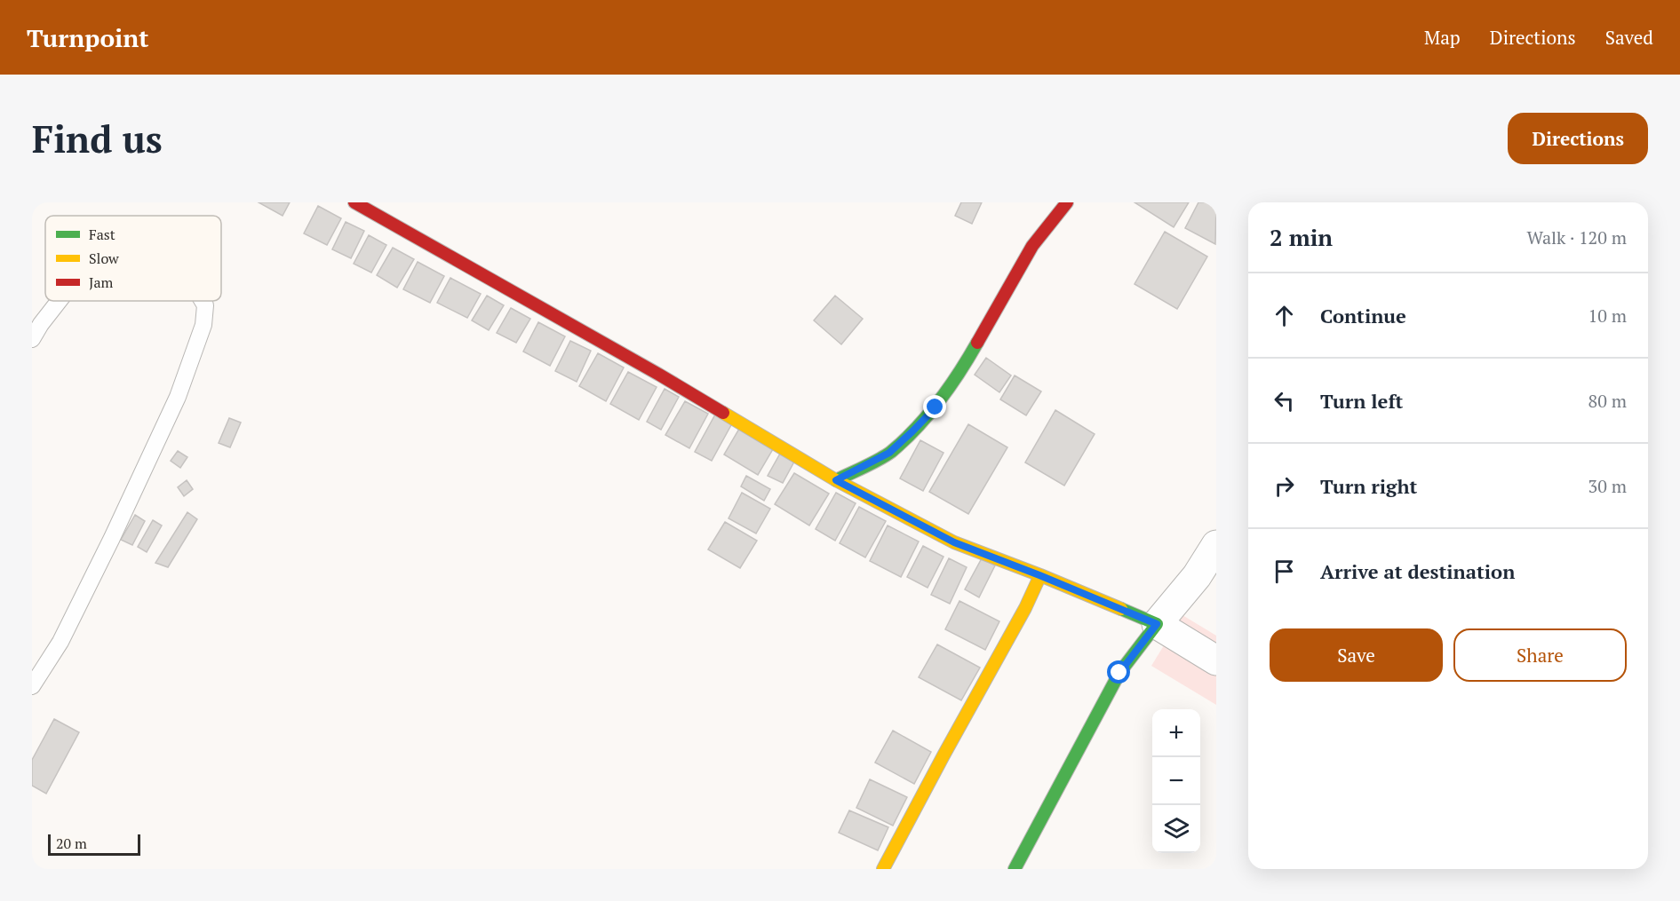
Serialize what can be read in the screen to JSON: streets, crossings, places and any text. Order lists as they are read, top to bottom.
{
  "legend": ["Fast", "Slow", "Jam"],
  "scale_bar": "20 m",
  "page": {
    "header": "Turnpoint",
    "nav": ["Map", "Directions", "Saved"],
    "buttons": [
      "Directions",
      ["Save", "Share"]
    ],
    "title": "Find us",
    "heading": ["2 min", "Walk · 120 m"],
    "list": [
      ["Continue", "10 m"],
      ["Turn left", "80 m"],
      ["Turn right", "30 m"],
      "Arrive at destination"
    ],
    "map_buttons": ["+", "−"],
    "scale": "20 m"
  }
}
